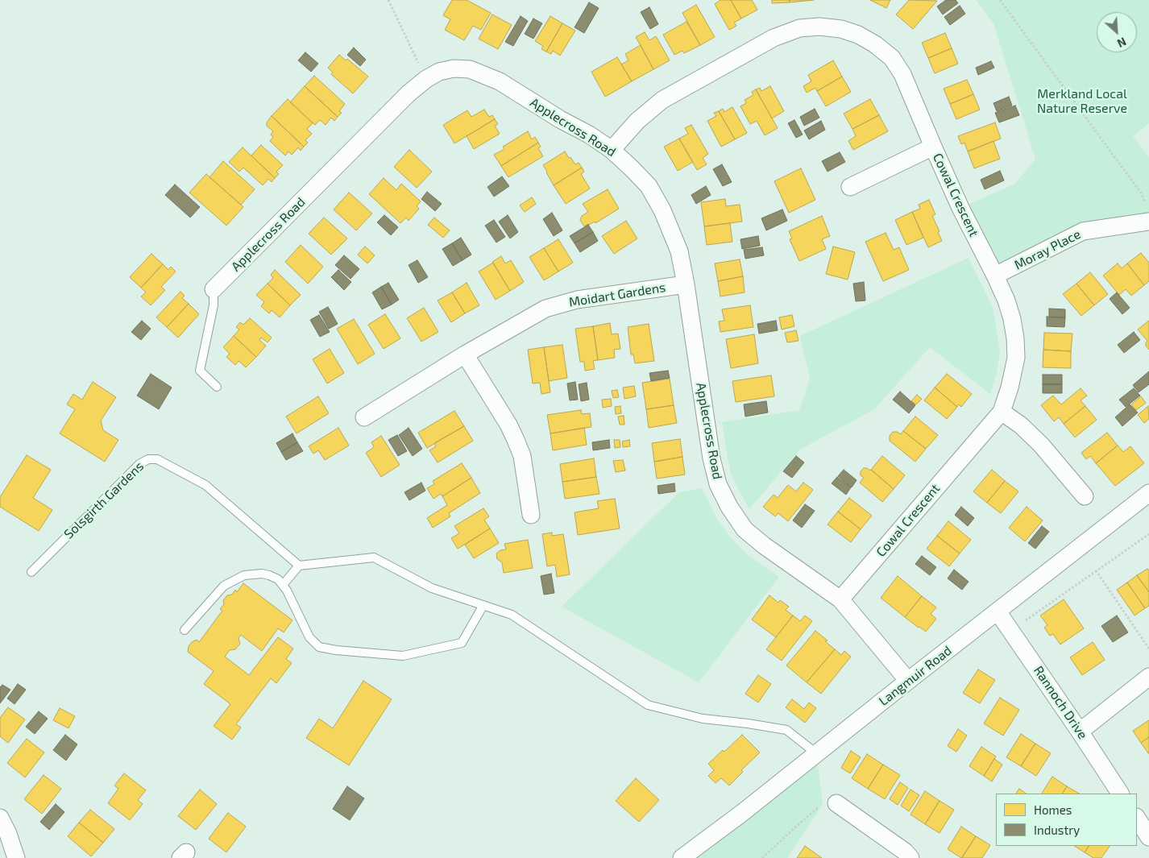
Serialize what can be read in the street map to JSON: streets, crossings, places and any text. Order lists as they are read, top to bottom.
{
  "streets": {
    "street": [
      "Applecross Road",
      "Cowal Crescent",
      "Moray Place",
      "Moidart Gardens",
      "Langmuir Road",
      "Rannoch Drive"
    ],
    "lane": ["Solsgirth Gardens"]
  },
  "crossings": [
    ["Applecross Road", "Cowal Crescent"],
    ["Applecross Road", "Moidart Gardens"],
    ["Applecross Road", "Langmuir Road"],
    ["Cowal Crescent", "Moray Place"],
    ["Langmuir Road", "Rannoch Drive"]
  ],
  "parks": ["Merkland Local Nature Reserve"],
  "legend": ["Homes", "Industry"],
  "north": "bottom right"
}
